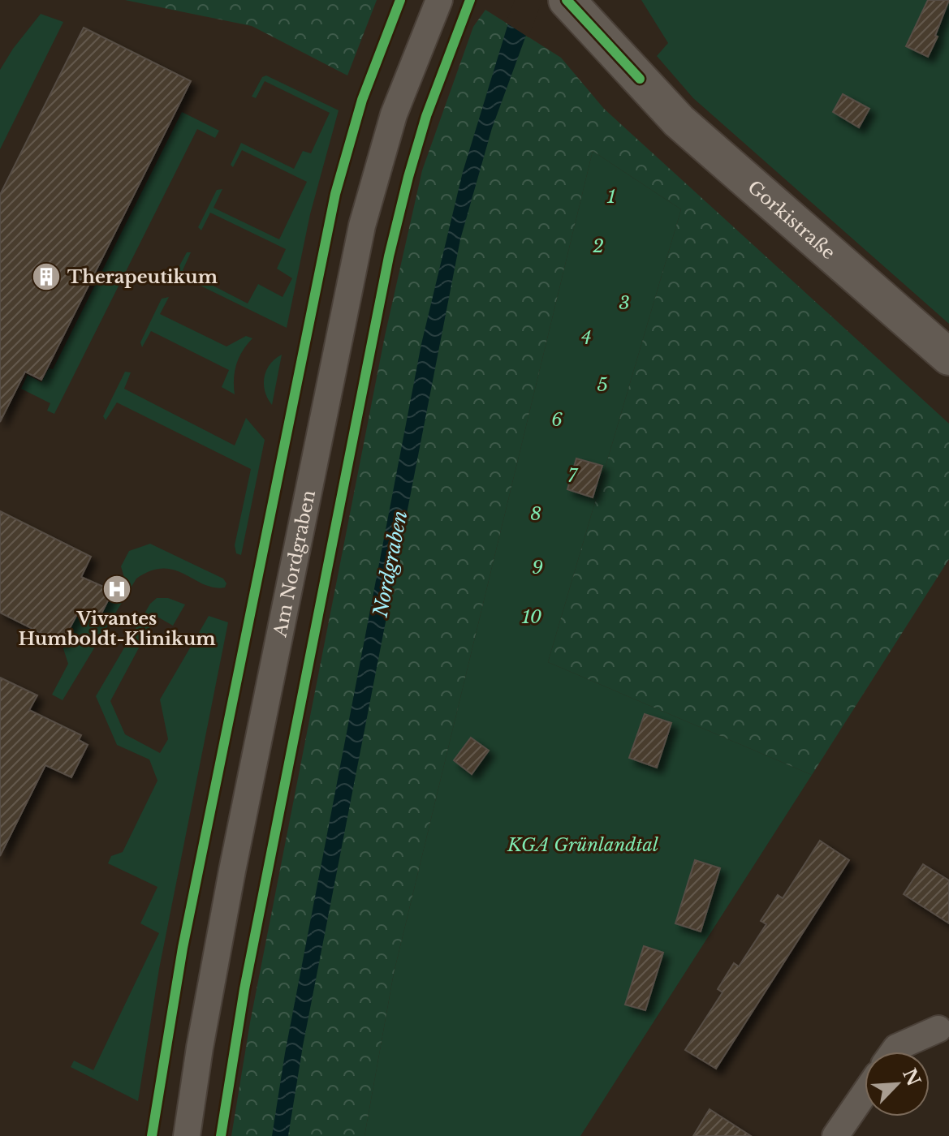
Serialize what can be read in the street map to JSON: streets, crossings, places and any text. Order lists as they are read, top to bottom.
{
  "streets": {
    "main road": ["Gorkistraße"],
    "street": ["Am Nordgraben"]
  },
  "water": ["Nordgraben"],
  "parks": [
    "1",
    "2",
    "3",
    "4",
    "5",
    "6",
    "7",
    "8",
    "9",
    "10",
    "KGA Grünlandtal"
  ],
  "places": {
    "building": ["Therapeutikum"],
    "hospital": ["Vivantes Humboldt-Klinikum"]
  },
  "north": "top right"
}
